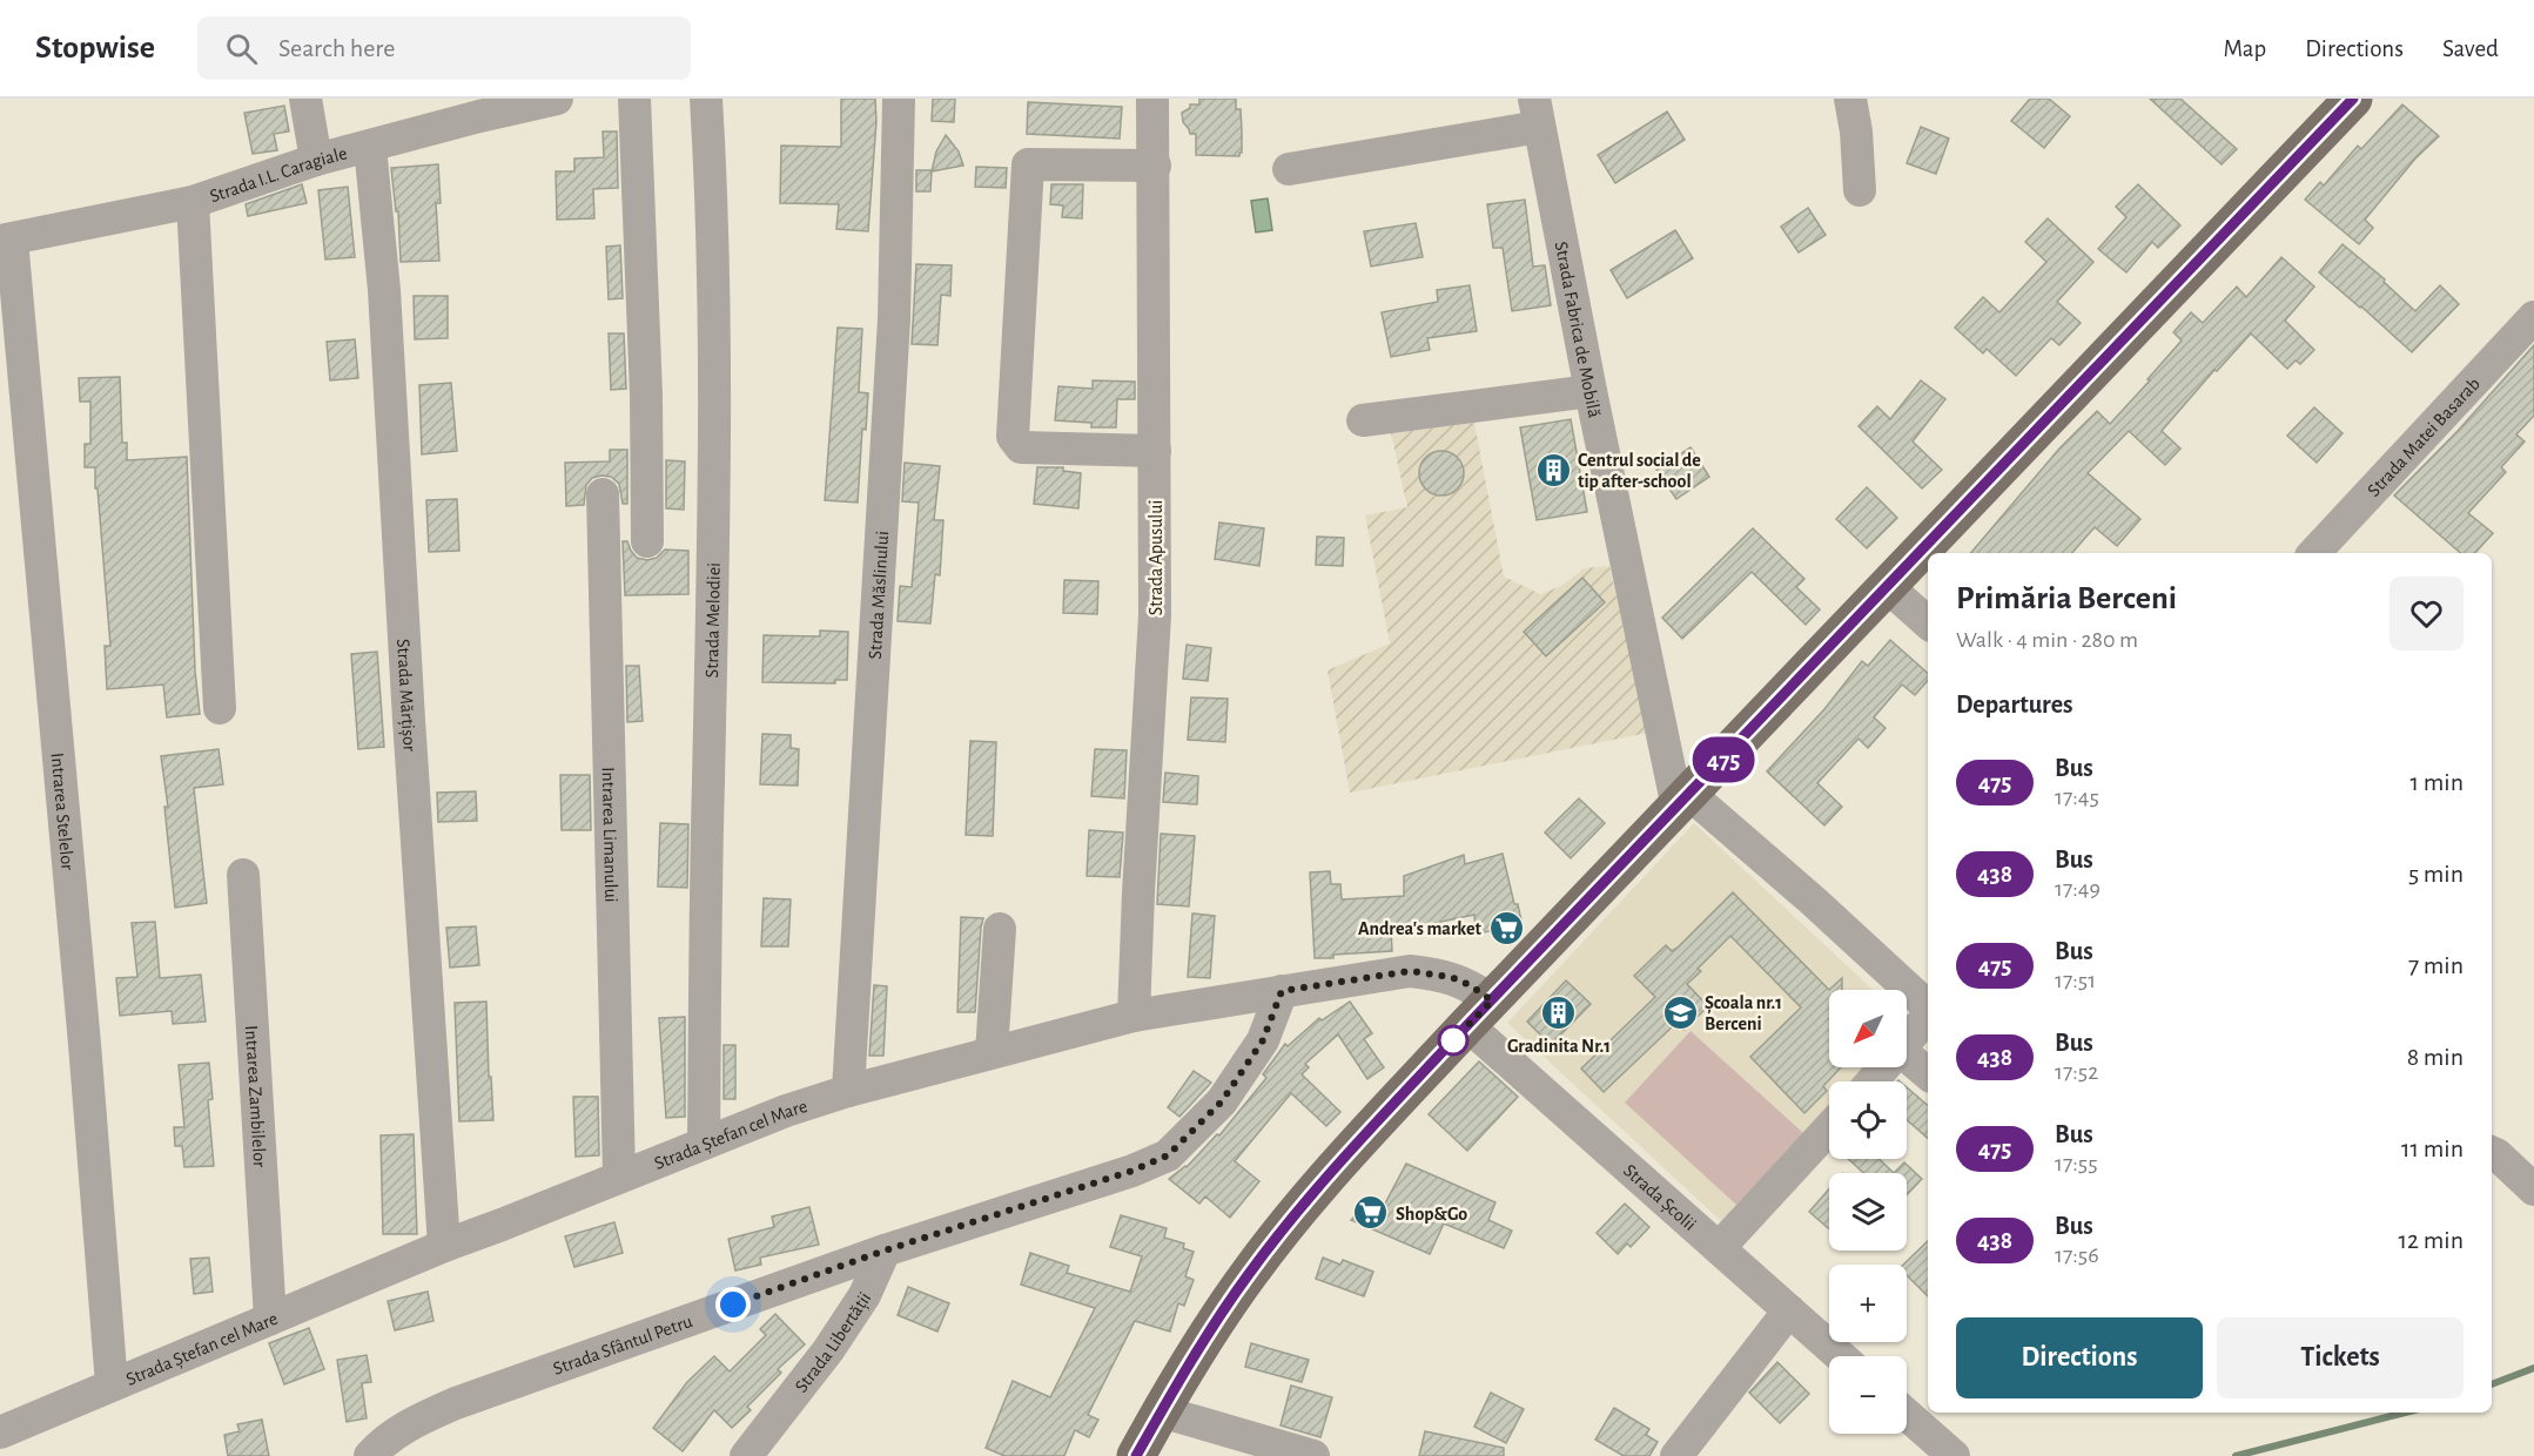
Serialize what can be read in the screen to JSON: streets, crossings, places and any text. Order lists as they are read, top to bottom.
{
  "streets": {
    "street": [
      "Strada I.L. Caragiale",
      "Strada Fabrica de Mobilă",
      "Strada Matei Basarab",
      "Strada Apusului",
      "Strada Măslinului",
      "Strada Melodiei",
      "Strada Mărțișor",
      "Intrarea Stelelor",
      "Intrarea Limanului",
      "Intrarea Zambilelor",
      "Strada Ștefan cel Mare",
      "Strada Școlii",
      "Strada Libertății",
      "Strada Sfântul Petru"
    ]
  },
  "crossings": [
    ["Strada I.L. Caragiale", "Strada Mărțișor"],
    ["Strada I.L. Caragiale", "Intrarea Stelelor"],
    ["Strada Apusului", "Strada Ștefan cel Mare"],
    ["Strada Măslinului", "Strada Ștefan cel Mare"],
    ["Strada Melodiei", "Strada Ștefan cel Mare"],
    ["Strada Mărțișor", "Strada Ștefan cel Mare"],
    ["Intrarea Stelelor", "Strada Ștefan cel Mare"],
    ["Intrarea Limanului", "Strada Ștefan cel Mare"],
    ["Intrarea Zambilelor", "Strada Ștefan cel Mare"],
    ["Strada Ștefan cel Mare", "Strada Școlii"],
    ["Strada Libertății", "Strada Sfântul Petru"]
  ],
  "places": {
    "building": ["Centrul social de tip after-school", "Gradinita Nr.1"],
    "supermarket": ["Andrea's market", "Shop&Go"],
    "school or university": ["Școala nr.1 Berceni"]
  },
  "lines": ["bus line 475"],
  "north": "bottom left",
  "page": {
    "header": "Stopwise",
    "search": "Search here",
    "nav": ["Map", "Directions", "Saved"],
    "on_map": "475",
    "heading": [
      ["Primăria Berceni", "Walk · 4 min · 280 m"],
      "Departures"
    ],
    "list": [
      {
        "mark": "475",
        "name": "Bus",
        "note": "17:45",
        "value": "1 min"
      },
      {
        "mark": "438",
        "name": "Bus",
        "note": "17:49",
        "value": "5 min"
      },
      {
        "mark": "475",
        "name": "Bus",
        "note": "17:51",
        "value": "7 min"
      },
      {
        "mark": "438",
        "name": "Bus",
        "note": "17:52",
        "value": "8 min"
      },
      {
        "mark": "475",
        "name": "Bus",
        "note": "17:55",
        "value": "11 min"
      },
      {
        "mark": "438",
        "name": "Bus",
        "note": "17:56",
        "value": "12 min"
      }
    ],
    "map_buttons": ["+", "−"],
    "buttons": ["Directions", "Tickets"]
  }
}
